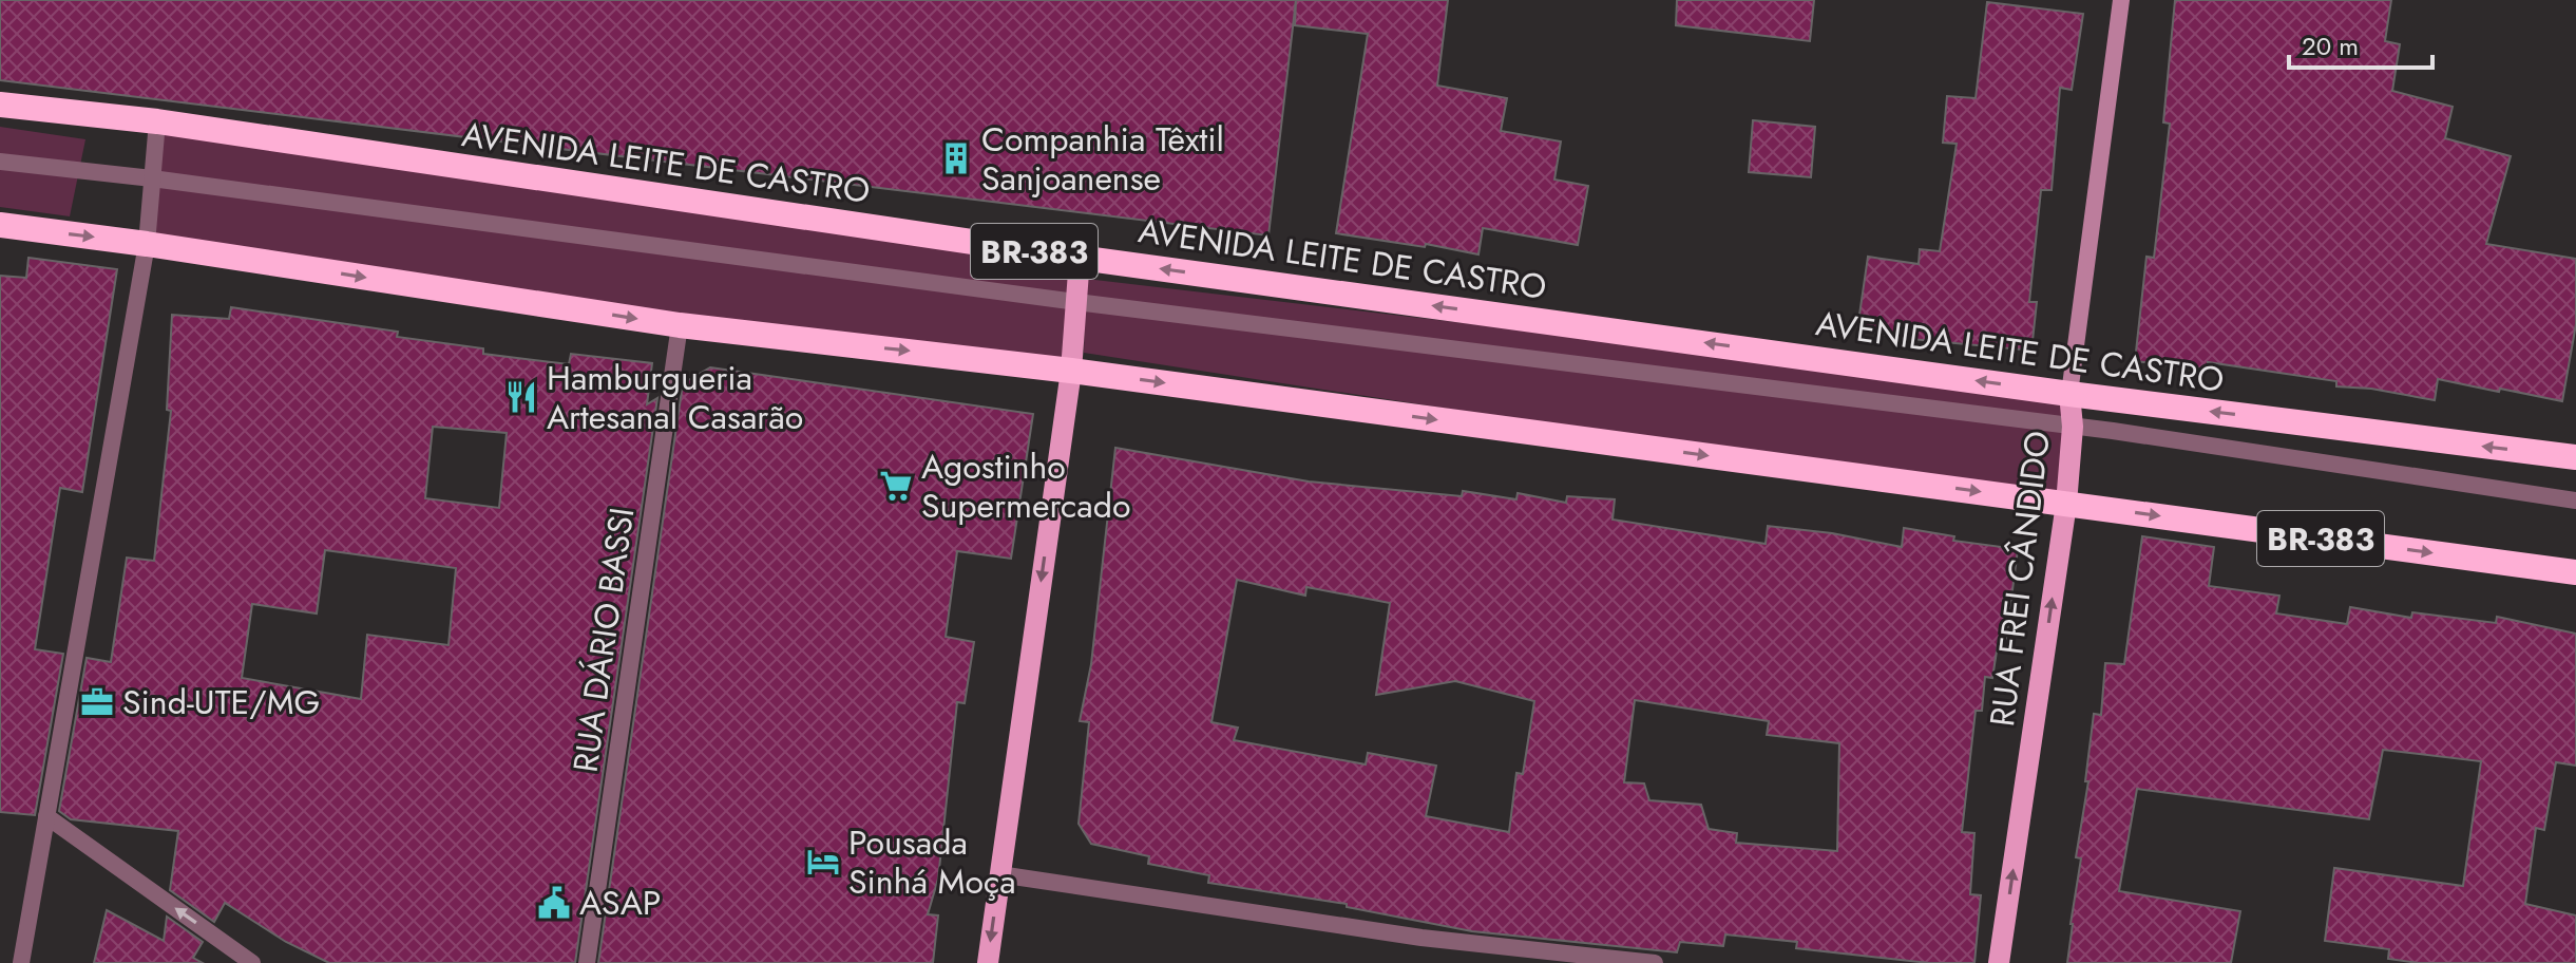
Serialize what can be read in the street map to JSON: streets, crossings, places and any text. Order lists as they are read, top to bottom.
{
  "streets": {
    "highway": ["AVENIDA LEITE DE CASTRO", "BR-383"],
    "main road": ["RUA FREI CÂNDIDO"],
    "street": ["RUA DÁRIO BASSI"]
  },
  "crossings": [
    ["AVENIDA LEITE DE CASTRO", "RUA FREI CÂNDIDO"],
    ["BR-383", "RUA FREI CÂNDIDO"],
    ["BR-383", "RUA DÁRIO BASSI"]
  ],
  "one_way": ["RUA FREI CÂNDIDO"],
  "places": {
    "building": ["Companhia Têxtil Sanjoanense"],
    "restaurant": ["Hamburgueria Artesanal Casarão"],
    "supermarket": ["Agostinho Supermercado"],
    "office": ["Sind-UTE/MG"],
    "hotel": ["Pousada Sinhá Moça"],
    "public building": ["ASAP"]
  },
  "scale_bar": "20 m"
}
